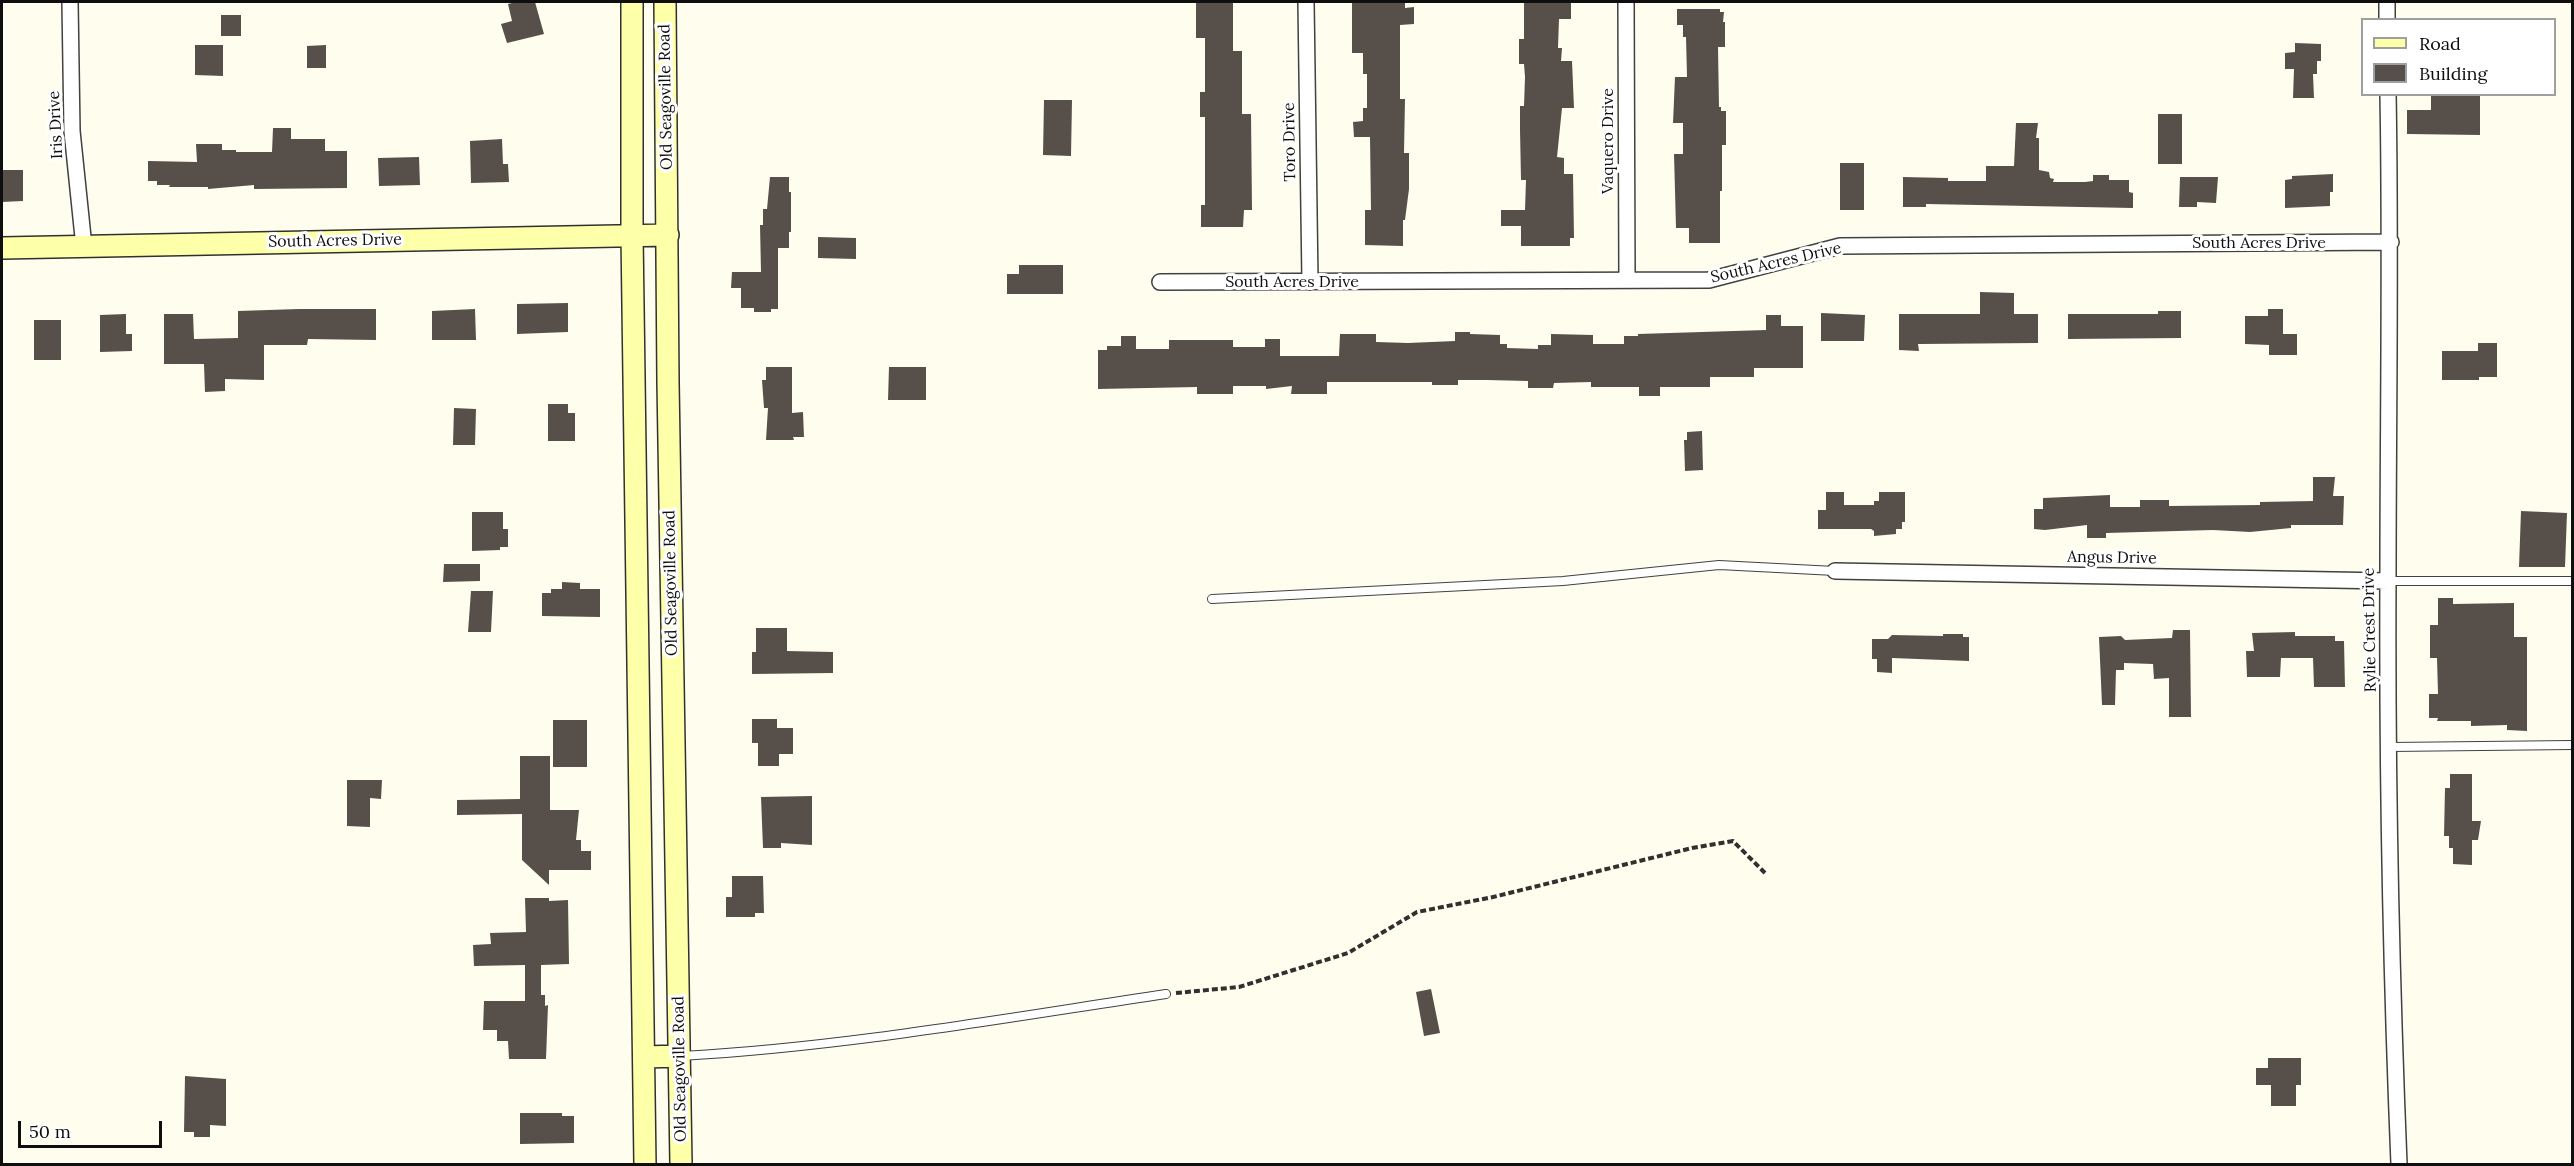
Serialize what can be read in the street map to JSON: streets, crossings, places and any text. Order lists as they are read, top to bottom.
{
  "streets": {
    "main road": ["Old Seagoville Road", "South Acres Drive"],
    "street": [
      "Iris Drive",
      "Vaquero Drive",
      "Toro Drive",
      "Angus Drive",
      "Rylie Crest Drive"
    ]
  },
  "crossings": [
    ["Old Seagoville Road", "South Acres Drive"],
    ["Iris Drive", "South Acres Drive"],
    ["Vaquero Drive", "South Acres Drive"],
    ["Toro Drive", "South Acres Drive"],
    ["South Acres Drive", "Rylie Crest Drive"],
    ["Angus Drive", "Rylie Crest Drive"]
  ],
  "legend": ["Road", "Building"],
  "scale_bar": "50 m"
}
